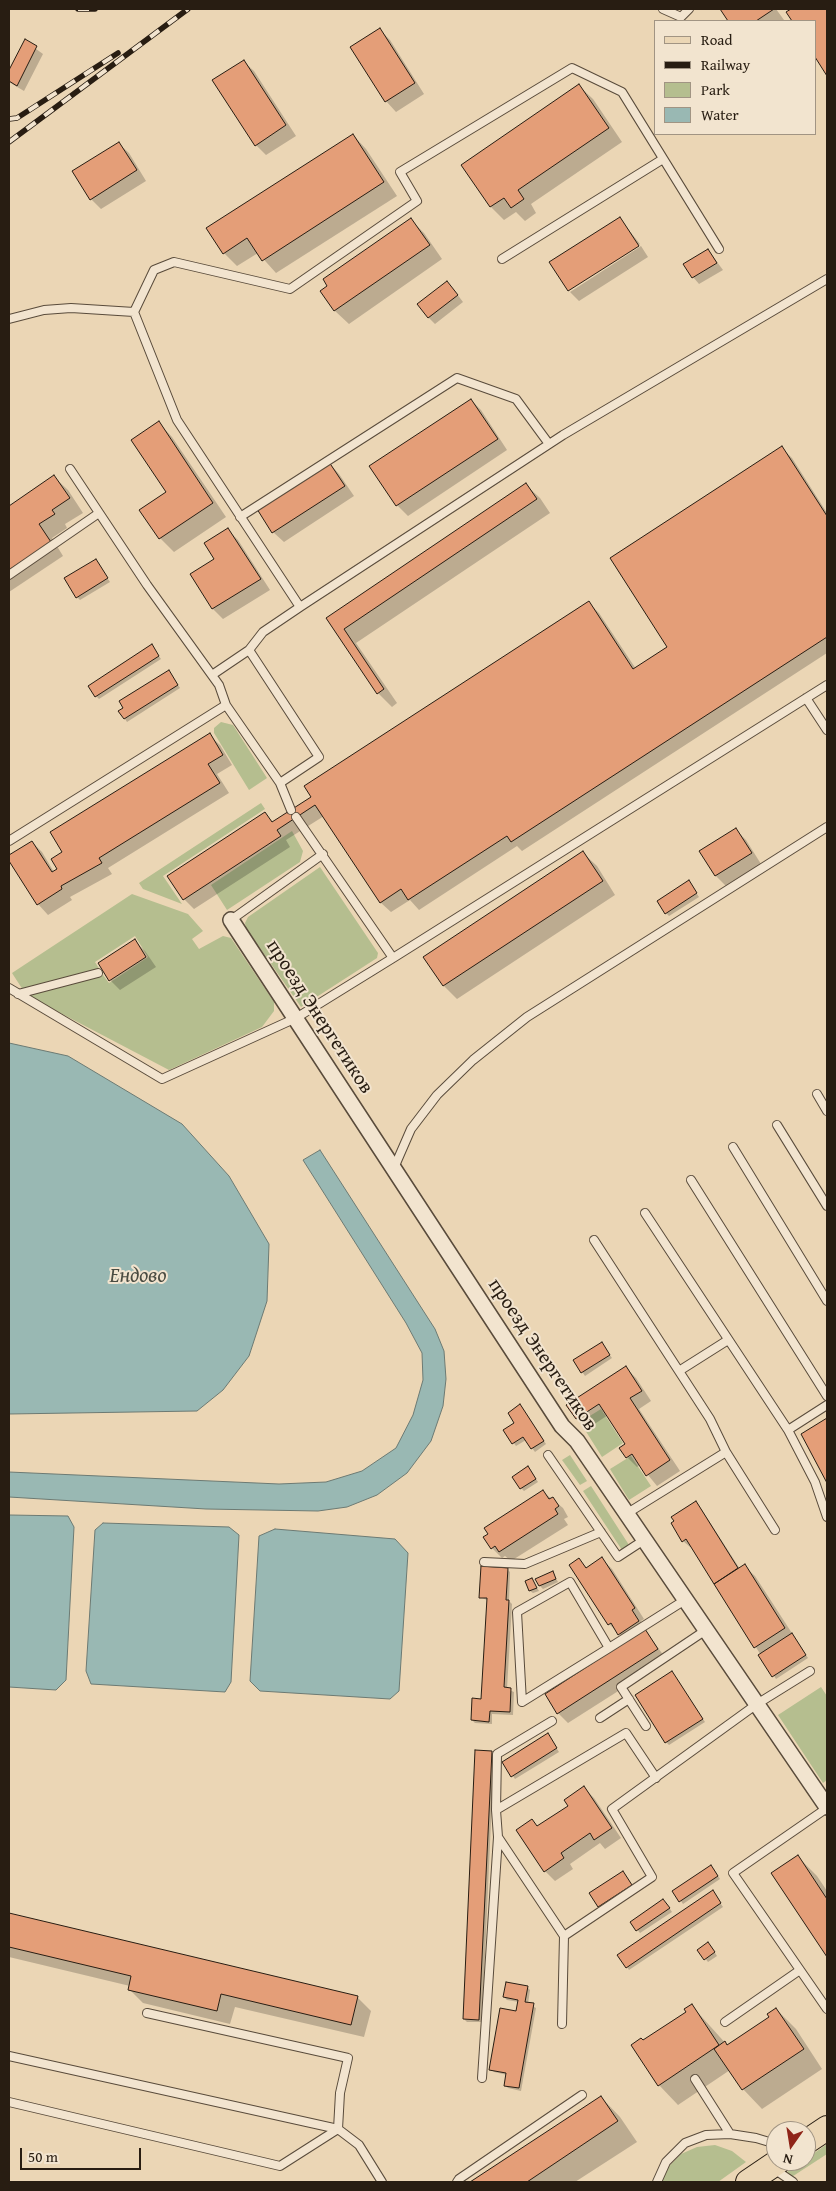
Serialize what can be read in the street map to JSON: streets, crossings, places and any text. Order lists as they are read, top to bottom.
{
  "streets": {
    "street": ["проезд Энергетиков"]
  },
  "water": ["Ендово"],
  "legend": [
    "Road",
    "Railway",
    "Park",
    "Water"
  ],
  "scale_bar": "50 m",
  "north": "bottom"
}
